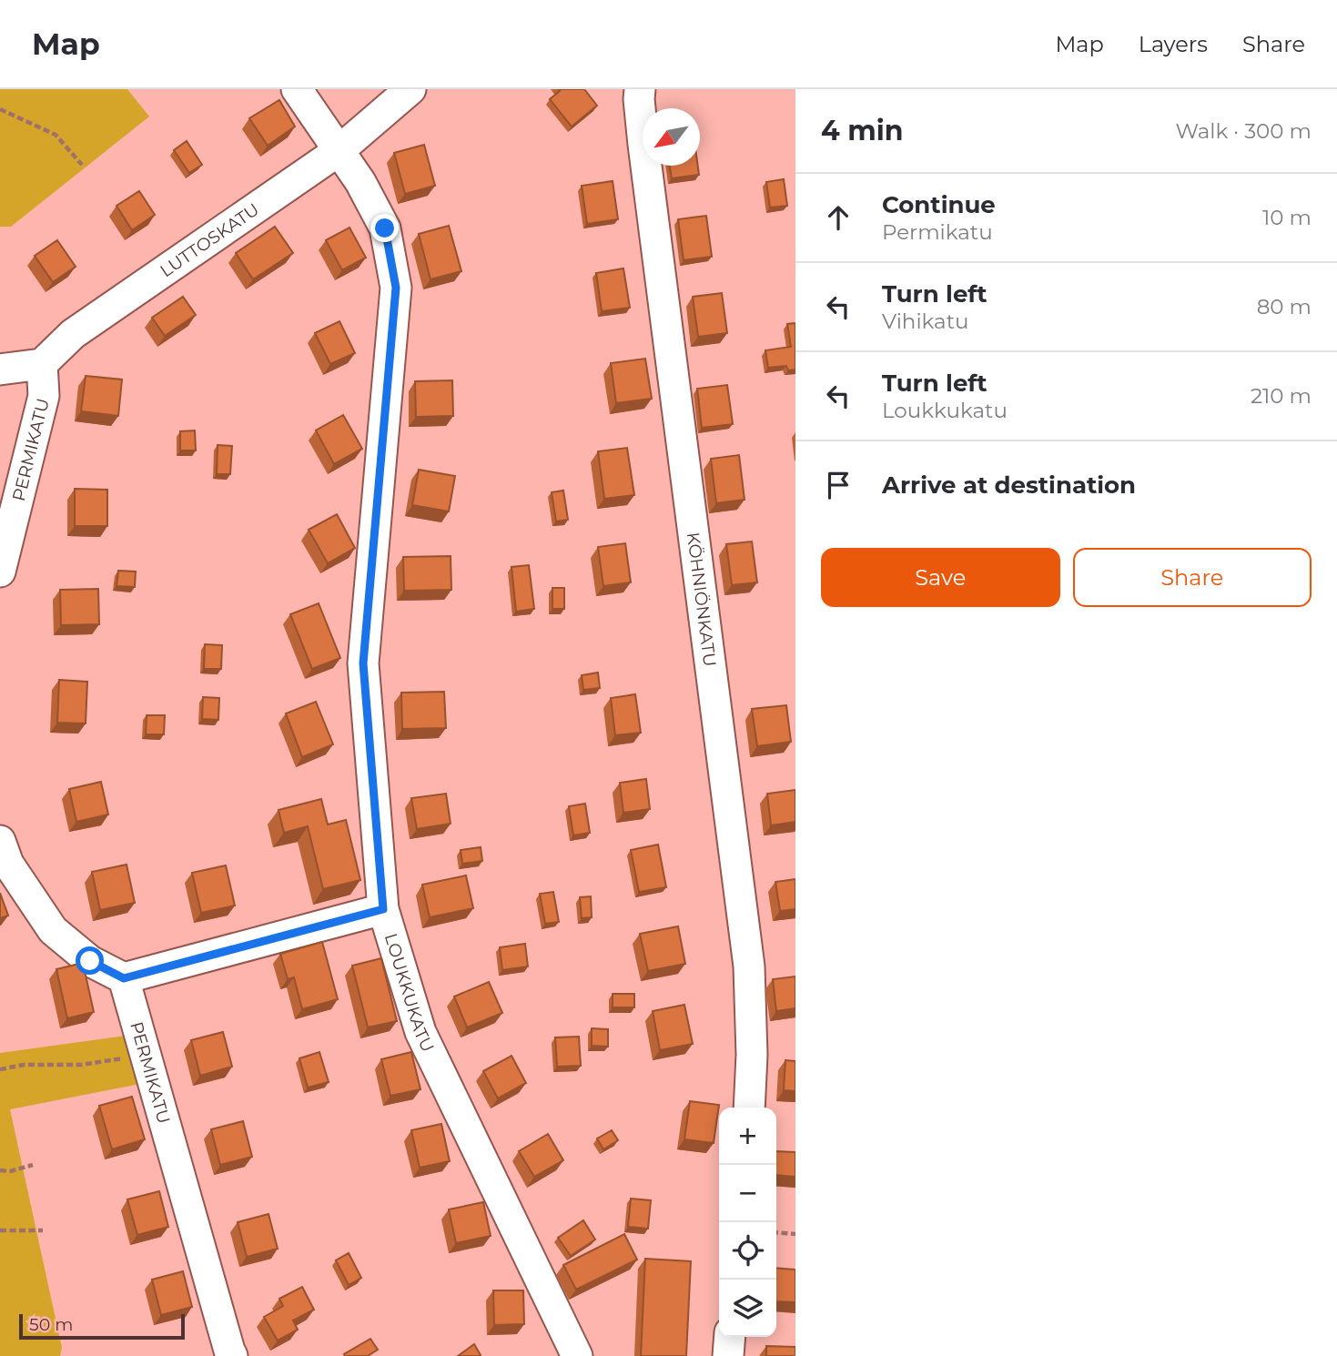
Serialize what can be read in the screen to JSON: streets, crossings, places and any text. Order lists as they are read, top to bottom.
{
  "streets": {
    "street": [
      "LUTTOSKATU",
      "PERMIKATU",
      "KÖHNIÖNKATU",
      "LOUKKUKATU"
    ]
  },
  "crossings": [
    ["LUTTOSKATU", "PERMIKATU"],
    ["LUTTOSKATU", "LOUKKUKATU"]
  ],
  "scale_bar": "50 m",
  "north": "bottom left",
  "page": {
    "header": "Map",
    "nav": ["Map", "Layers", "Share"],
    "heading": ["4 min", "Walk · 300 m"],
    "list": [
      ["Continue", "Permikatu", "10 m"],
      ["Turn left", "Vihikatu", "80 m"],
      ["Turn left", "Loukkukatu", "210 m"],
      "Arrive at destination"
    ],
    "buttons": ["Save", "Share"],
    "map_buttons": ["+", "−"],
    "scale": "50 m"
  }
}
